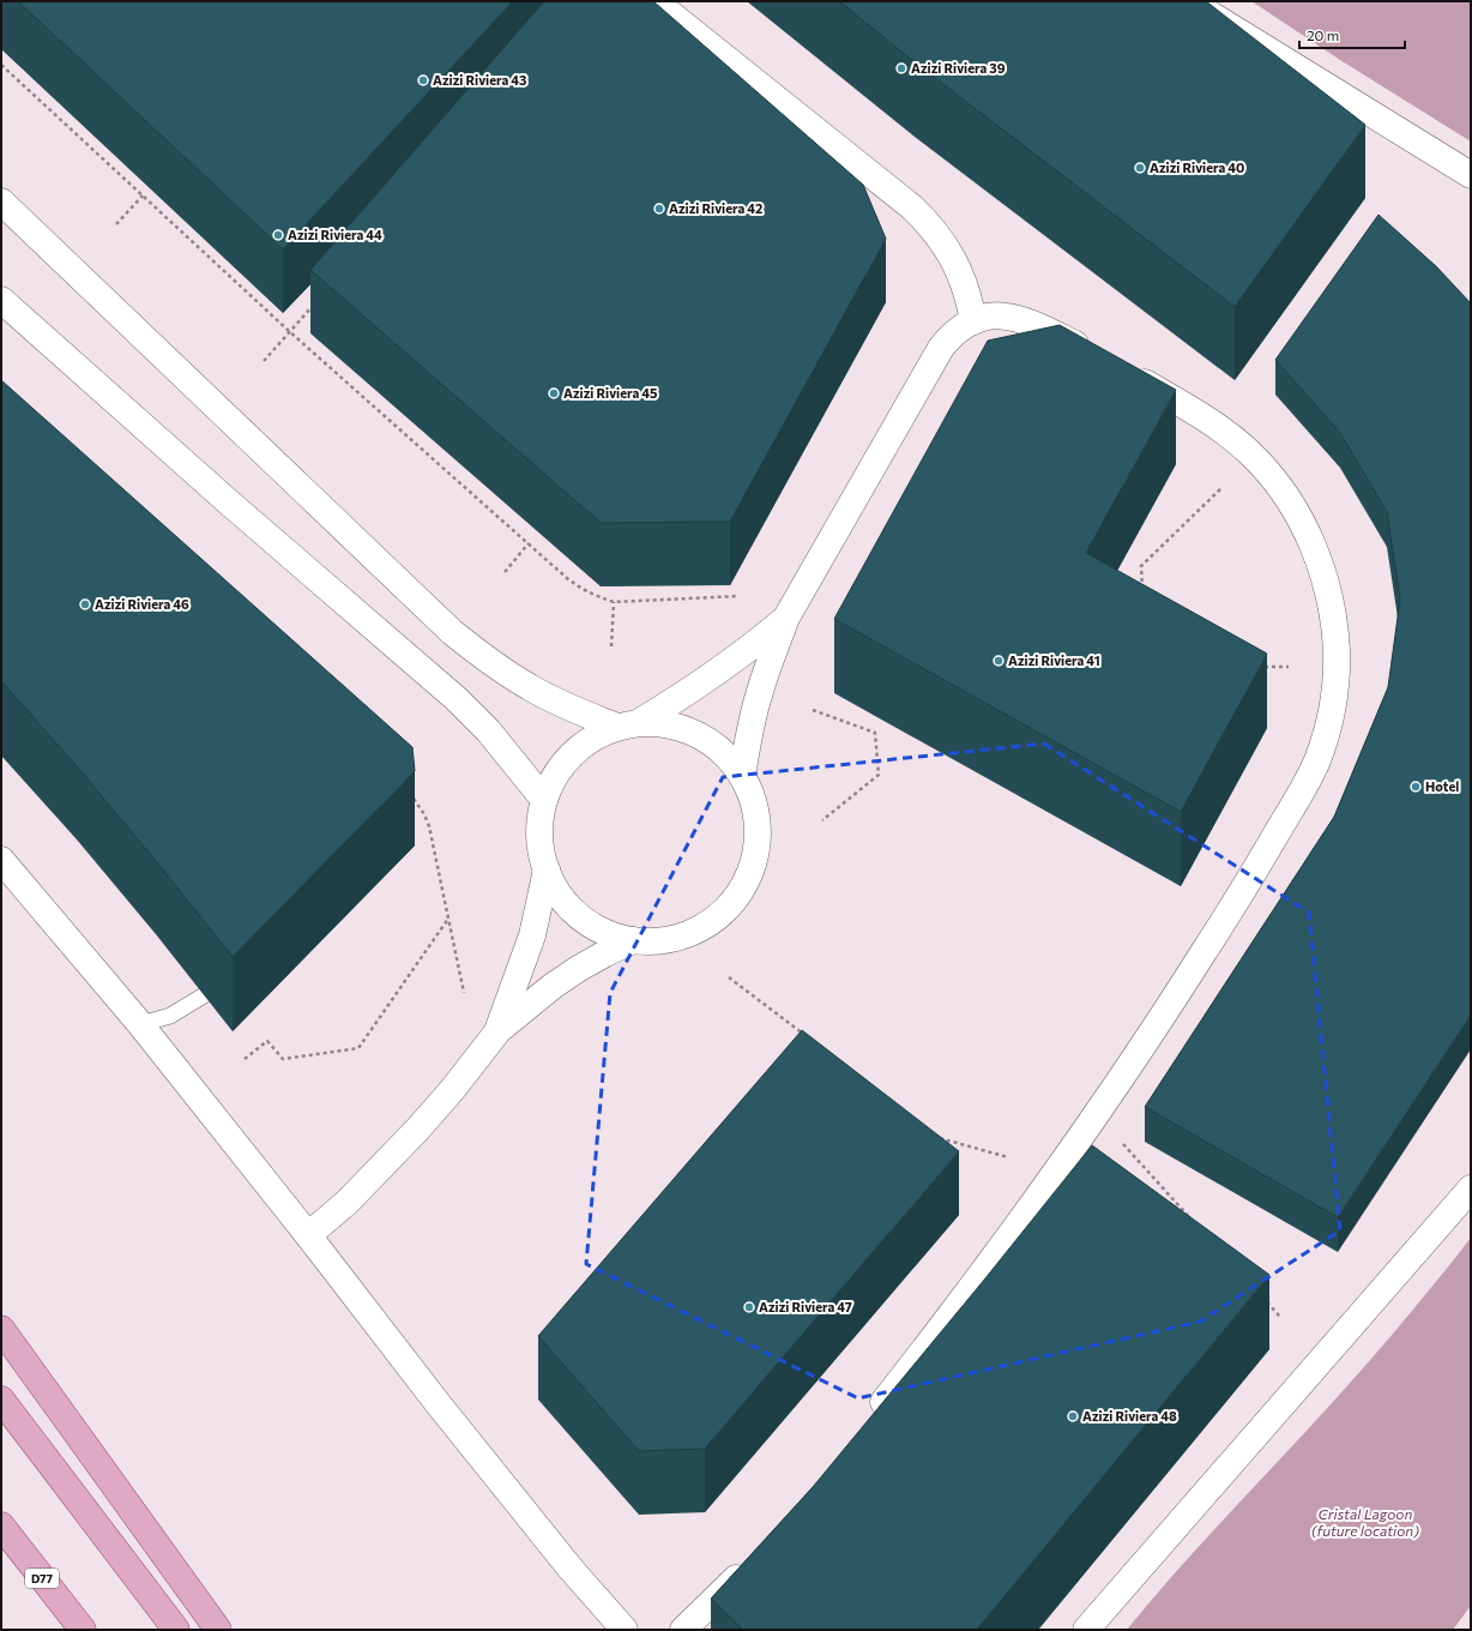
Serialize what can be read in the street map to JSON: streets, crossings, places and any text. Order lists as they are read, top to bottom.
{
  "streets": {
    "main road": ["D77"]
  },
  "water": ["Cristal Lagoon (future location)"],
  "places": [
    "Azizi Riviera 39",
    "Azizi Riviera 43",
    "Azizi Riviera 40",
    "Azizi Riviera 42",
    "Azizi Riviera 44",
    "Azizi Riviera 45",
    "Azizi Riviera 46",
    "Azizi Riviera 41",
    "Hotel",
    "Azizi Riviera 47",
    "Azizi Riviera 48"
  ],
  "scale_bar": "20 m"
}
